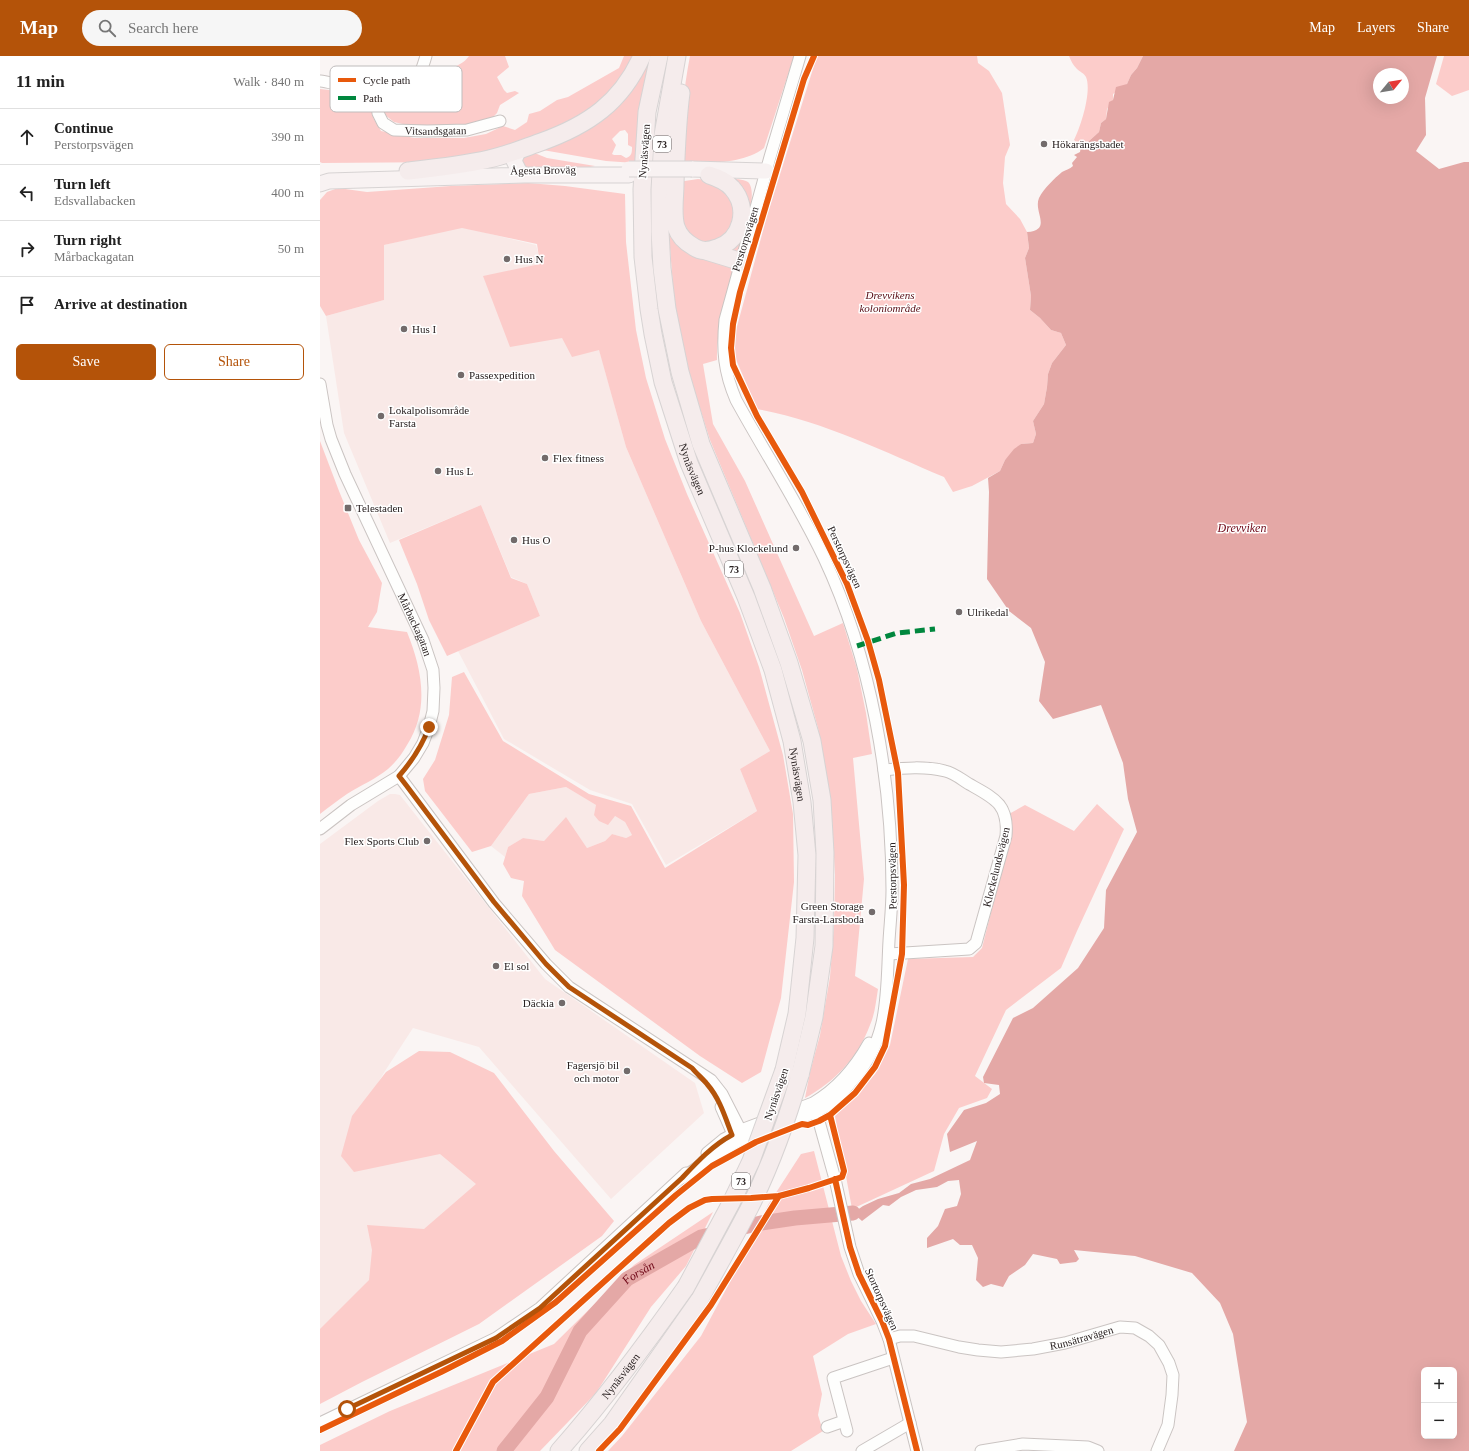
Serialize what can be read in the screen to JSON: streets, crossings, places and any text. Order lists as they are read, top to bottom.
{
  "streets": {
    "highway": ["73", "Nynäsvägen"],
    "main road": ["Ågesta Broväg"],
    "street": [
      "Vitsandsgatan",
      "Perstorpsvägen",
      "Mårbackagatan",
      "Klockelundsvägen",
      "Stortorpsvägen",
      "Runsätravägen"
    ]
  },
  "crossings": [
    ["Ågesta Broväg", "Perstorpsvägen"],
    ["Perstorpsvägen", "Klockelundsvägen"],
    ["Perstorpsvägen", "Stortorpsvägen"],
    ["Stortorpsvägen", "Runsätravägen"]
  ],
  "water": ["Drevviken", "Forsån"],
  "parks": ["Drevvikens koloniområde"],
  "places": {
    "other": [
      "Hökarängsbadet",
      "Hus N",
      "Hus I",
      "Passexpedition",
      "Lokalpolisområde Farsta",
      "Flex fitness",
      "Hus L",
      "Hus O",
      "P-hus Klockelund",
      "Ulrikedal",
      "Flex Sports Club",
      "Green Storage Farsta-Larsboda",
      "El sol",
      "Däckia",
      "Fagersjö bil och motor"
    ],
    "transit": ["Telestaden"]
  },
  "legend": ["Cycle path", "Path"],
  "north": "top right",
  "page": {
    "header": "Map",
    "search": "Search here",
    "nav": ["Map", "Layers", "Share"],
    "heading": ["11 min", "Walk · 840 m"],
    "list": [
      ["Continue", "Perstorpsvägen", "390 m"],
      ["Turn left", "Edsvallabacken", "400 m"],
      ["Turn right", "Mårbackagatan", "50 m"],
      "Arrive at destination"
    ],
    "buttons": ["Save", "Share"],
    "map_buttons": ["+", "−"]
  }
}
